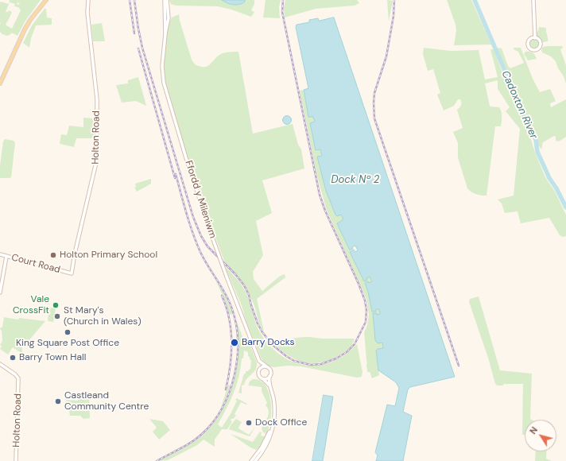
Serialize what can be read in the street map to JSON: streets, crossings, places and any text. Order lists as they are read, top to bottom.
{
  "streets": {
    "street": ["Holton Road", "Ffordd y Mileniwm", "Court Road"]
  },
  "crossings": [
    ["Holton Road", "Court Road"]
  ],
  "water": ["Cadoxton River", "Dock Nº 2"],
  "places": [
    "Holton Primary School",
    "Vale CrossFit",
    "St Mary's (Church in Wales)",
    "King Square Post Office",
    "Barry Docks",
    "Barry Town Hall",
    "Castleand Community Centre",
    "Dock Office"
  ],
  "north": "top left"
}
